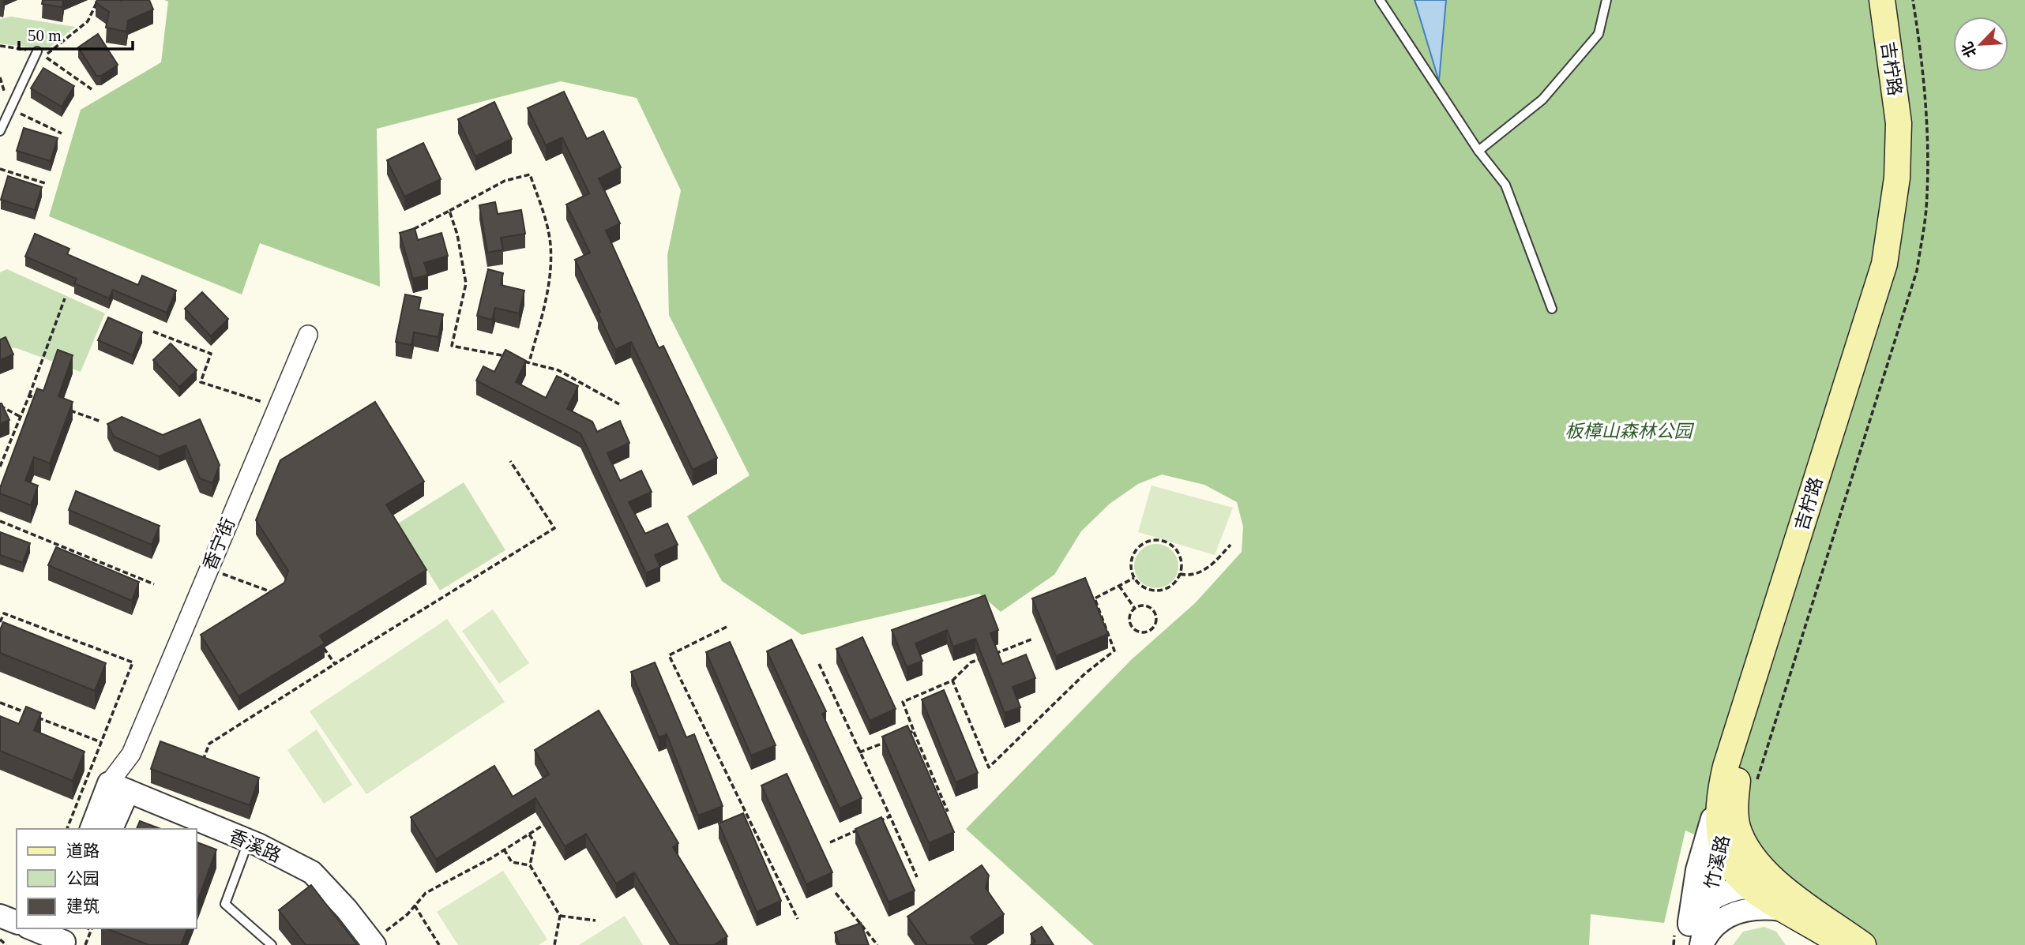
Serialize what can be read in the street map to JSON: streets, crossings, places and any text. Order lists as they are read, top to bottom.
{
  "streets": {
    "main road": ["吉柠路"],
    "street": ["香宁街", "香溪路", "竹溪路"]
  },
  "crossings": [
    ["吉柠路", "竹溪路"],
    ["香宁街", "香溪路"]
  ],
  "parks": ["板樟山森林公园"],
  "legend": ["道路", "公园", "建筑"],
  "scale_bar": "50 m",
  "north": "bottom left"
}
